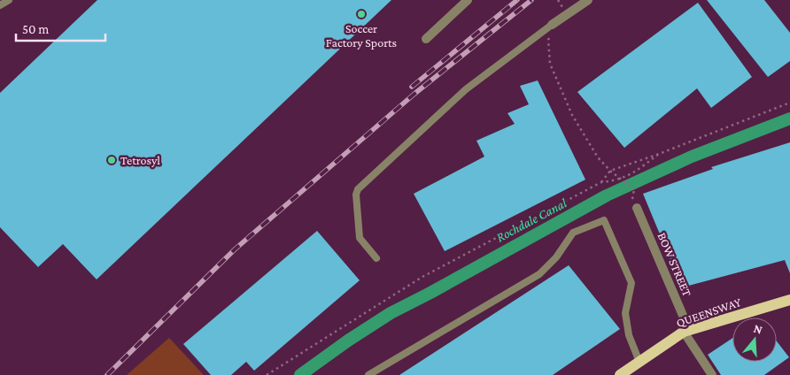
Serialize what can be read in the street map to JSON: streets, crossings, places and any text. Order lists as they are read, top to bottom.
{
  "streets": {
    "main road": ["QUEENSWAY"],
    "street": ["BOW STREET"]
  },
  "crossings": [
    ["BOW STREET", "QUEENSWAY"]
  ],
  "water": ["Rochdale Canal"],
  "places": ["Soccer Factory Sports", "Tetrosyl"],
  "scale_bar": "50 m",
  "north": "top"
}
